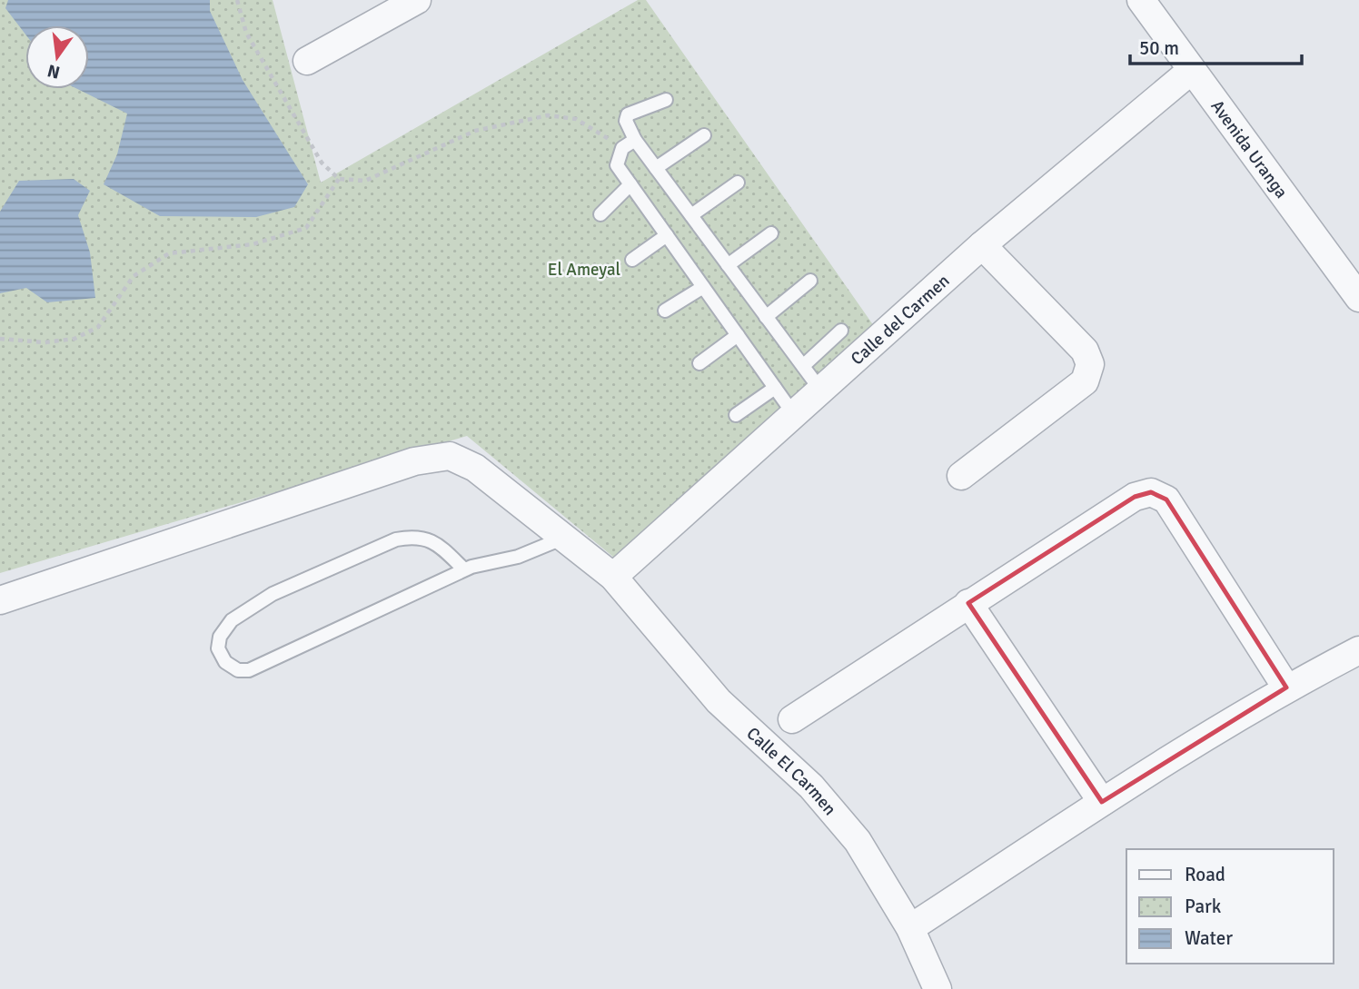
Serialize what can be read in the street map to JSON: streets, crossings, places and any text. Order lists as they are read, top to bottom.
{
  "streets": {
    "street": ["Avenida Uranga", "Calle del Carmen", "Calle El Carmen"]
  },
  "crossings": [
    ["Avenida Uranga", "Calle del Carmen"],
    ["Calle del Carmen", "Calle El Carmen"]
  ],
  "parks": ["El Ameyal"],
  "legend": ["Road", "Park", "Water"],
  "scale_bar": "50 m",
  "north": "bottom"
}
